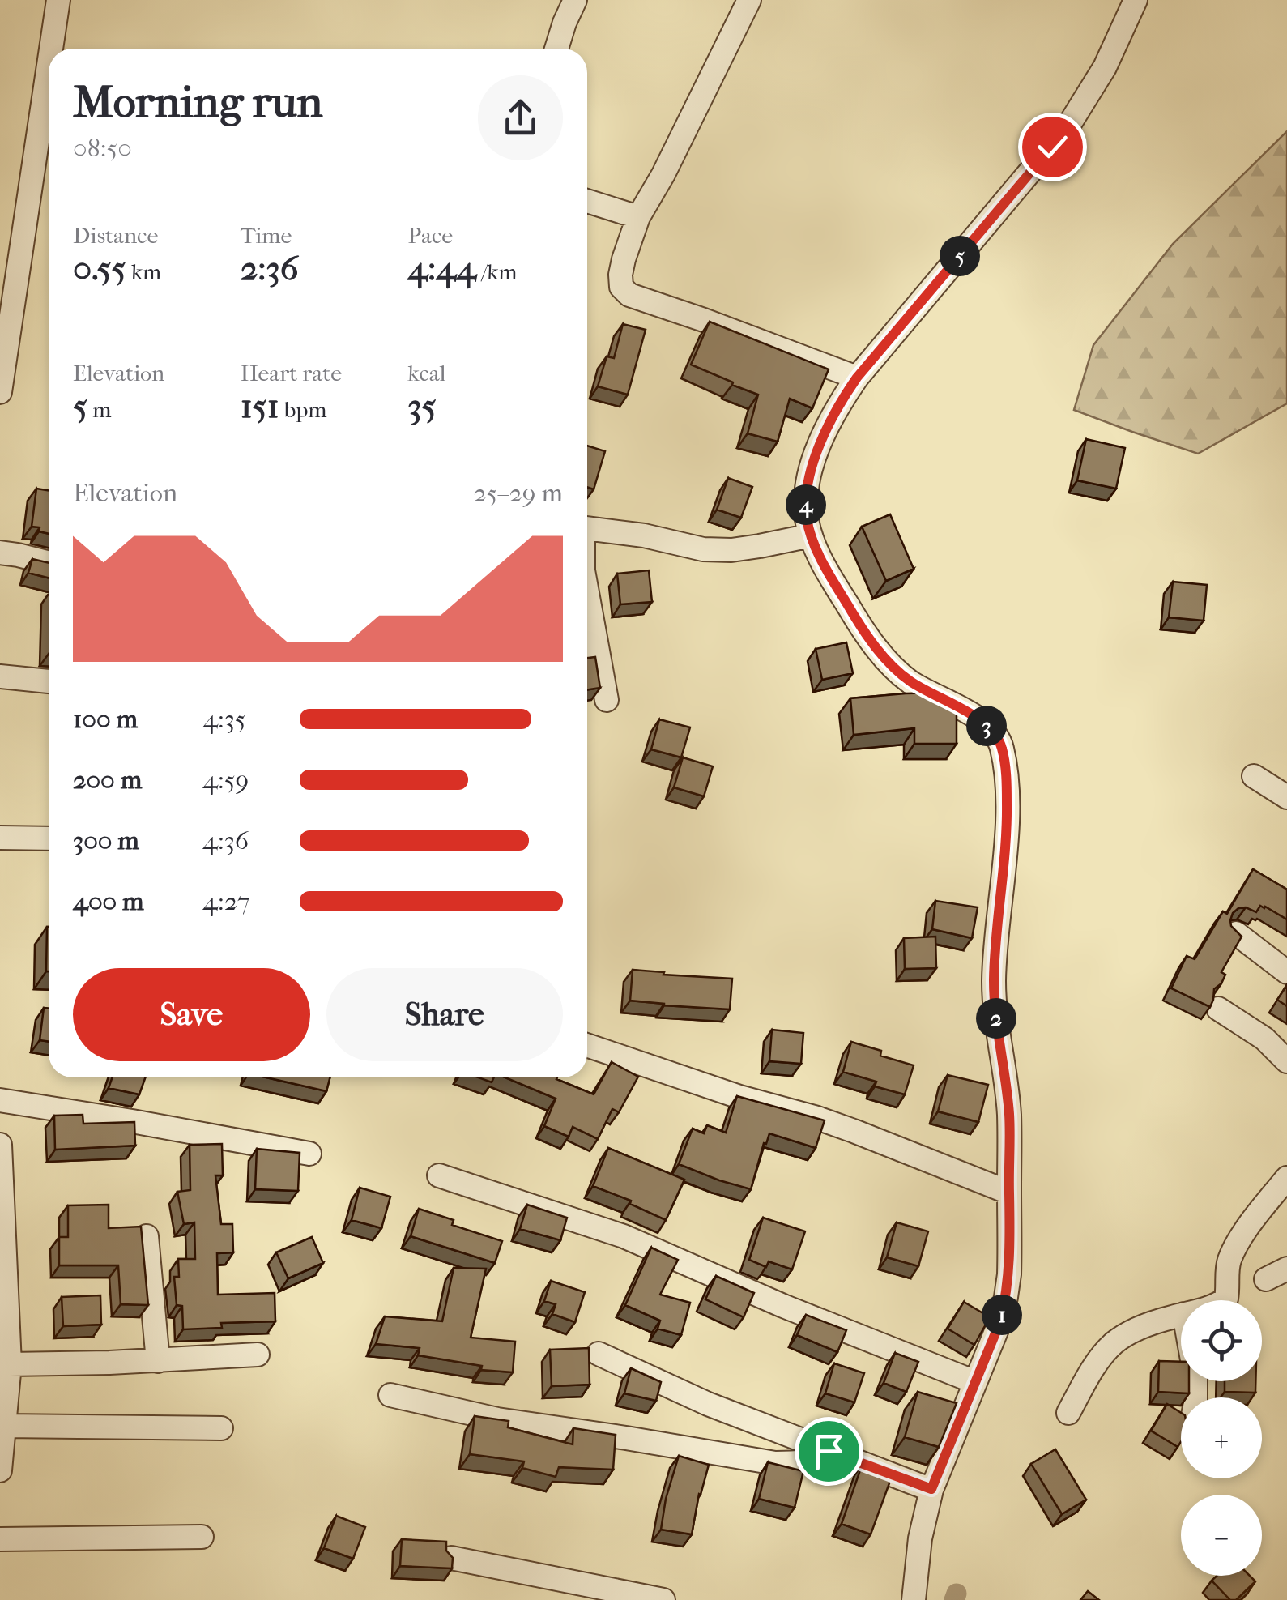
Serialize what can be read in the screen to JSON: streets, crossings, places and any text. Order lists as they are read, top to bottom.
{
  "page": {
    "heading": ["Morning run", "08:50"],
    "stats": [
      ["Distance", "0.55 km"],
      ["Time", "2:36"],
      ["Pace", "4:44 /km"],
      ["Elevation", "5 m"],
      ["Heart rate", "151 bpm"],
      ["kcal", "35"]
    ],
    "pins": [
      "5",
      "4",
      "3",
      "2",
      "1"
    ],
    "chart": ["Elevation", "25–29 m"],
    "list": [
      {
        "name": "100 m",
        "note": "4:35"
      },
      {
        "name": "200 m",
        "note": "4:59"
      },
      {
        "name": "300 m",
        "note": "4:36"
      },
      {
        "name": "400 m",
        "note": "4:27"
      }
    ],
    "buttons": ["Save", "Share"],
    "map_buttons": ["+", "−"]
  }
}
